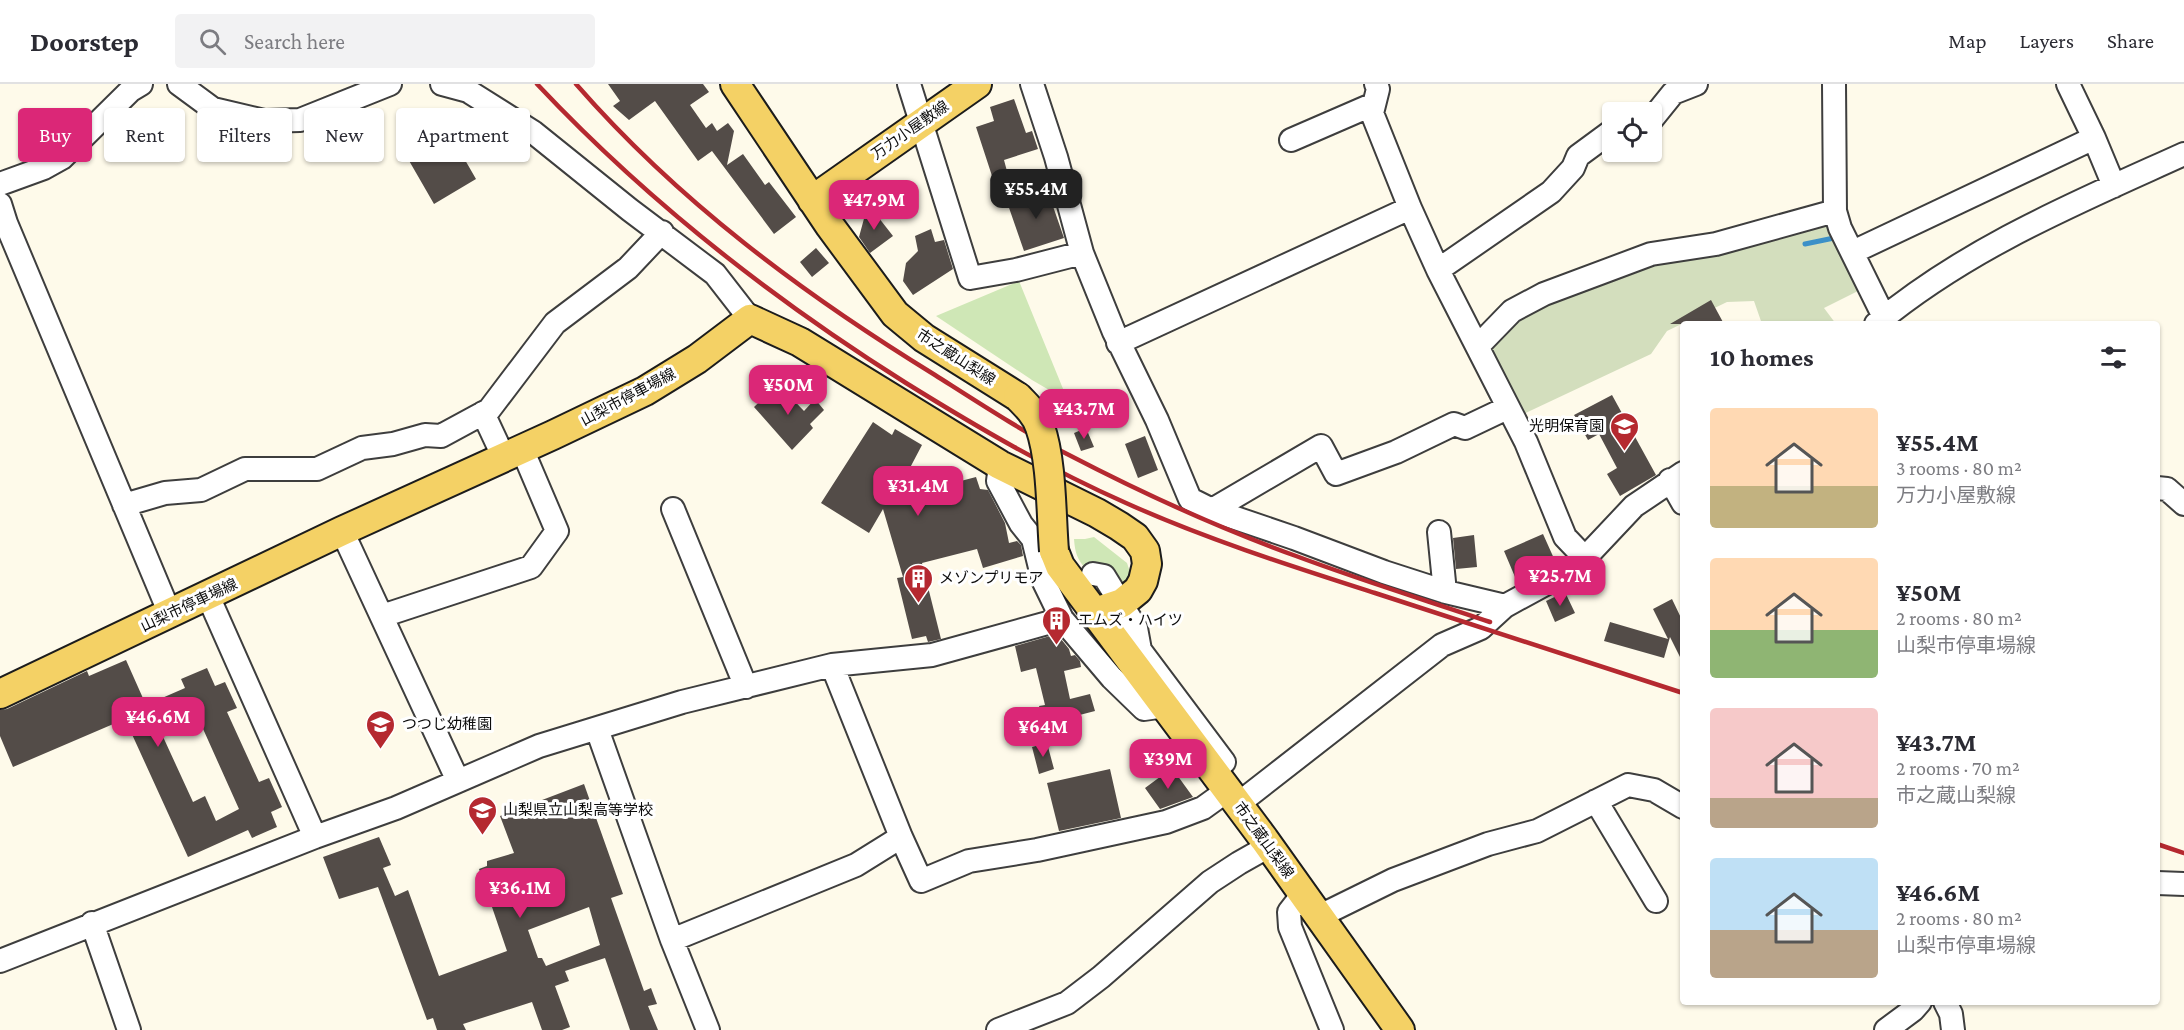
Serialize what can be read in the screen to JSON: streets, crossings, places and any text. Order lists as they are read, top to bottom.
{
  "streets": {
    "main road": ["万力小屋敷線", "市之蔵山梨線", "山梨市停車場線"]
  },
  "crossings": [
    ["万力小屋敷線", "市之蔵山梨線"]
  ],
  "places": {
    "school or university": ["光明保育園", "つつじ幼稚園", "山梨県立山梨高等学校"],
    "building": ["メゾンプリモア", "エムズ・ハイツ"]
  },
  "page": {
    "header": "Doorstep",
    "search": "Search here",
    "nav": ["Map", "Layers", "Share"],
    "chip": [
      "Buy",
      "Rent",
      "Filters",
      "New",
      "Apartment"
    ],
    "price": [
      "¥55.4M",
      "¥47.9M",
      "¥50M",
      "¥43.7M",
      "¥31.4M",
      "¥25.7M",
      "¥46.6M",
      "¥64M",
      "¥39M",
      "¥36.1M"
    ],
    "heading": "10 homes",
    "list": [
      {
        "name": "¥55.4M",
        "note": "3 rooms · 80 m² · 万力小屋敷線"
      },
      {
        "name": "¥50M",
        "note": "2 rooms · 80 m² · 山梨市停車場線"
      },
      {
        "name": "¥43.7M",
        "note": "2 rooms · 70 m² · 市之蔵山梨線"
      },
      {
        "name": "¥46.6M",
        "note": "2 rooms · 80 m² · 山梨市停車場線"
      }
    ]
  }
}
